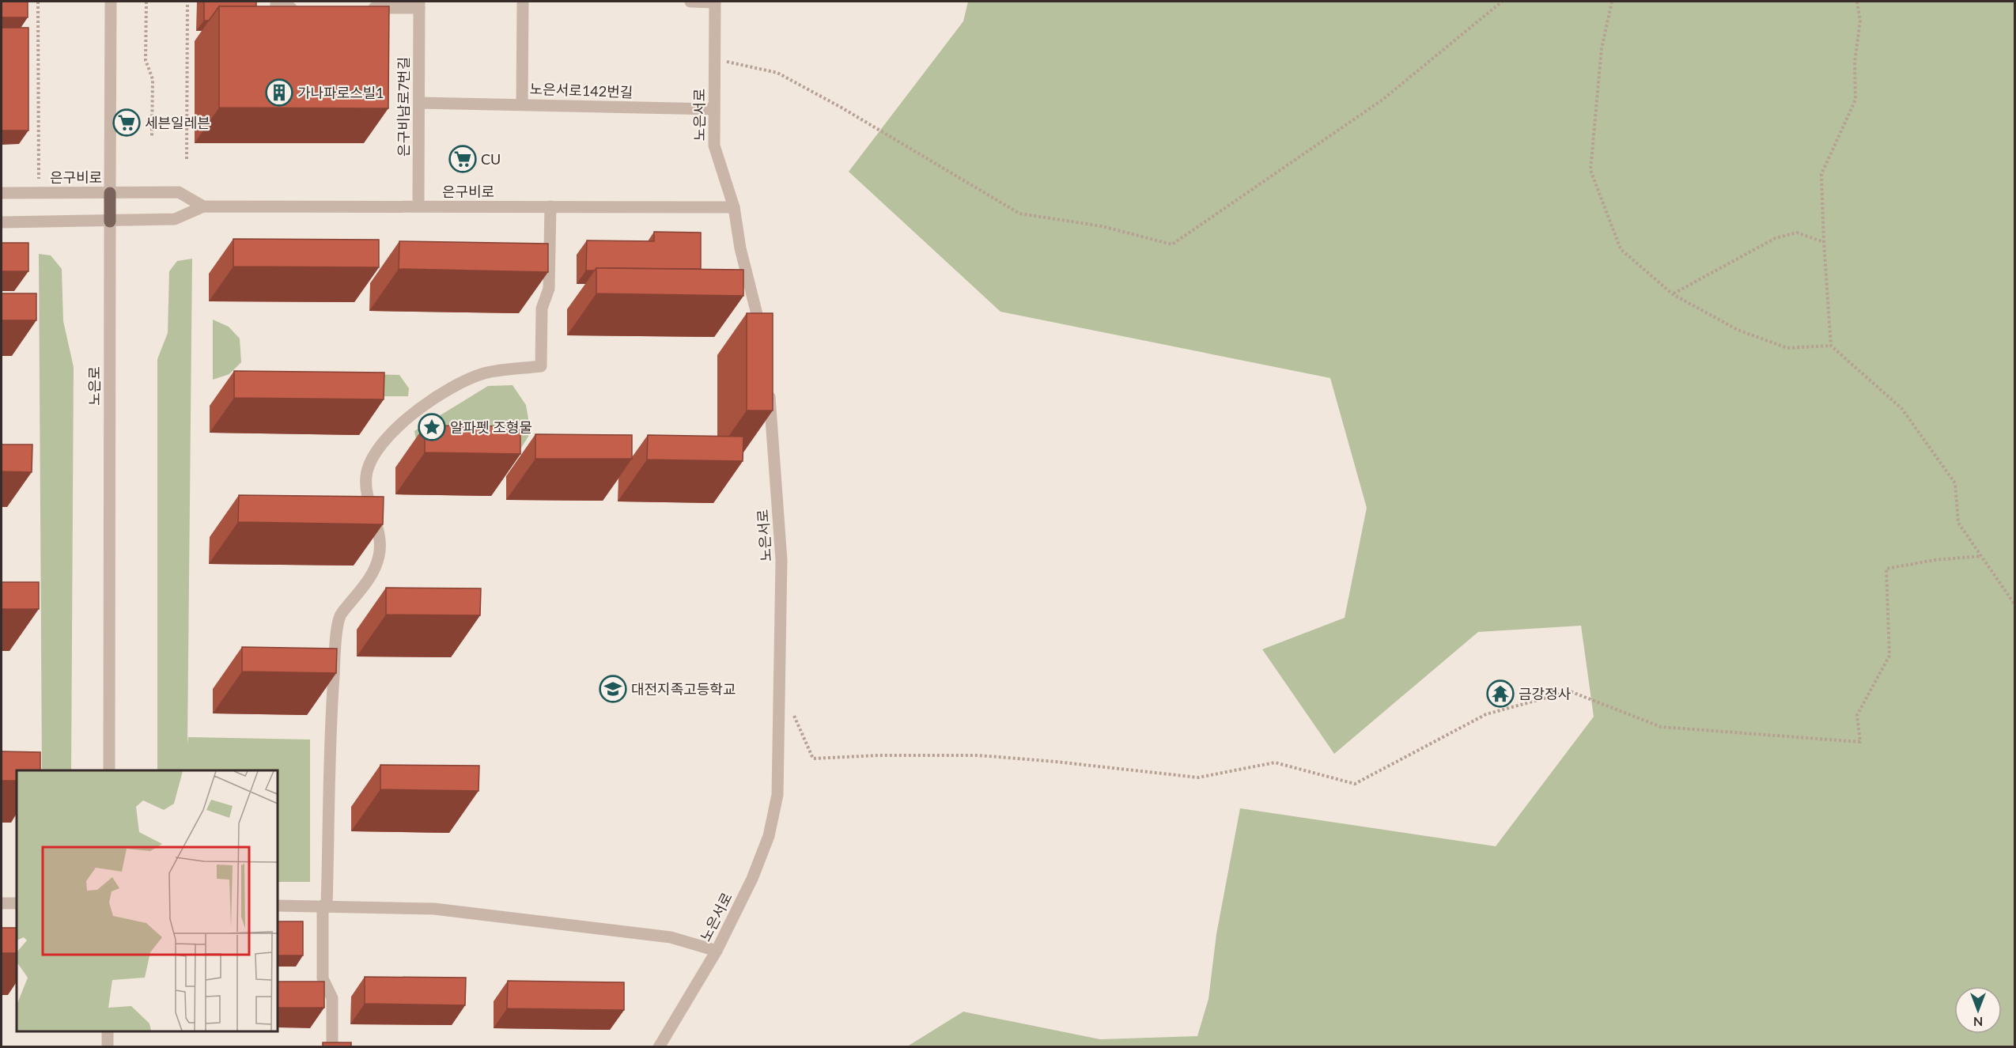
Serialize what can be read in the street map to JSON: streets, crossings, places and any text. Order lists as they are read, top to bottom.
{
  "streets": {
    "main road": ["노은로"],
    "street": [
      "노은서로142번길",
      "은구비남로7번길",
      "노은서로",
      "은구비로"
    ]
  },
  "crossings": [
    ["노은서로142번길", "노은서로"],
    ["은구비남로7번길", "은구비로"],
    ["노은서로", "은구비로"],
    ["은구비로", "노은로"]
  ],
  "places": {
    "building": ["가나파로스빌1"],
    "supermarket": ["세븐일레븐", "CU"],
    "place": ["알파펫 조형물"],
    "school or university": ["대전지족고등학교"],
    "temple": ["금강정사"]
  },
  "north": "bottom"
}
